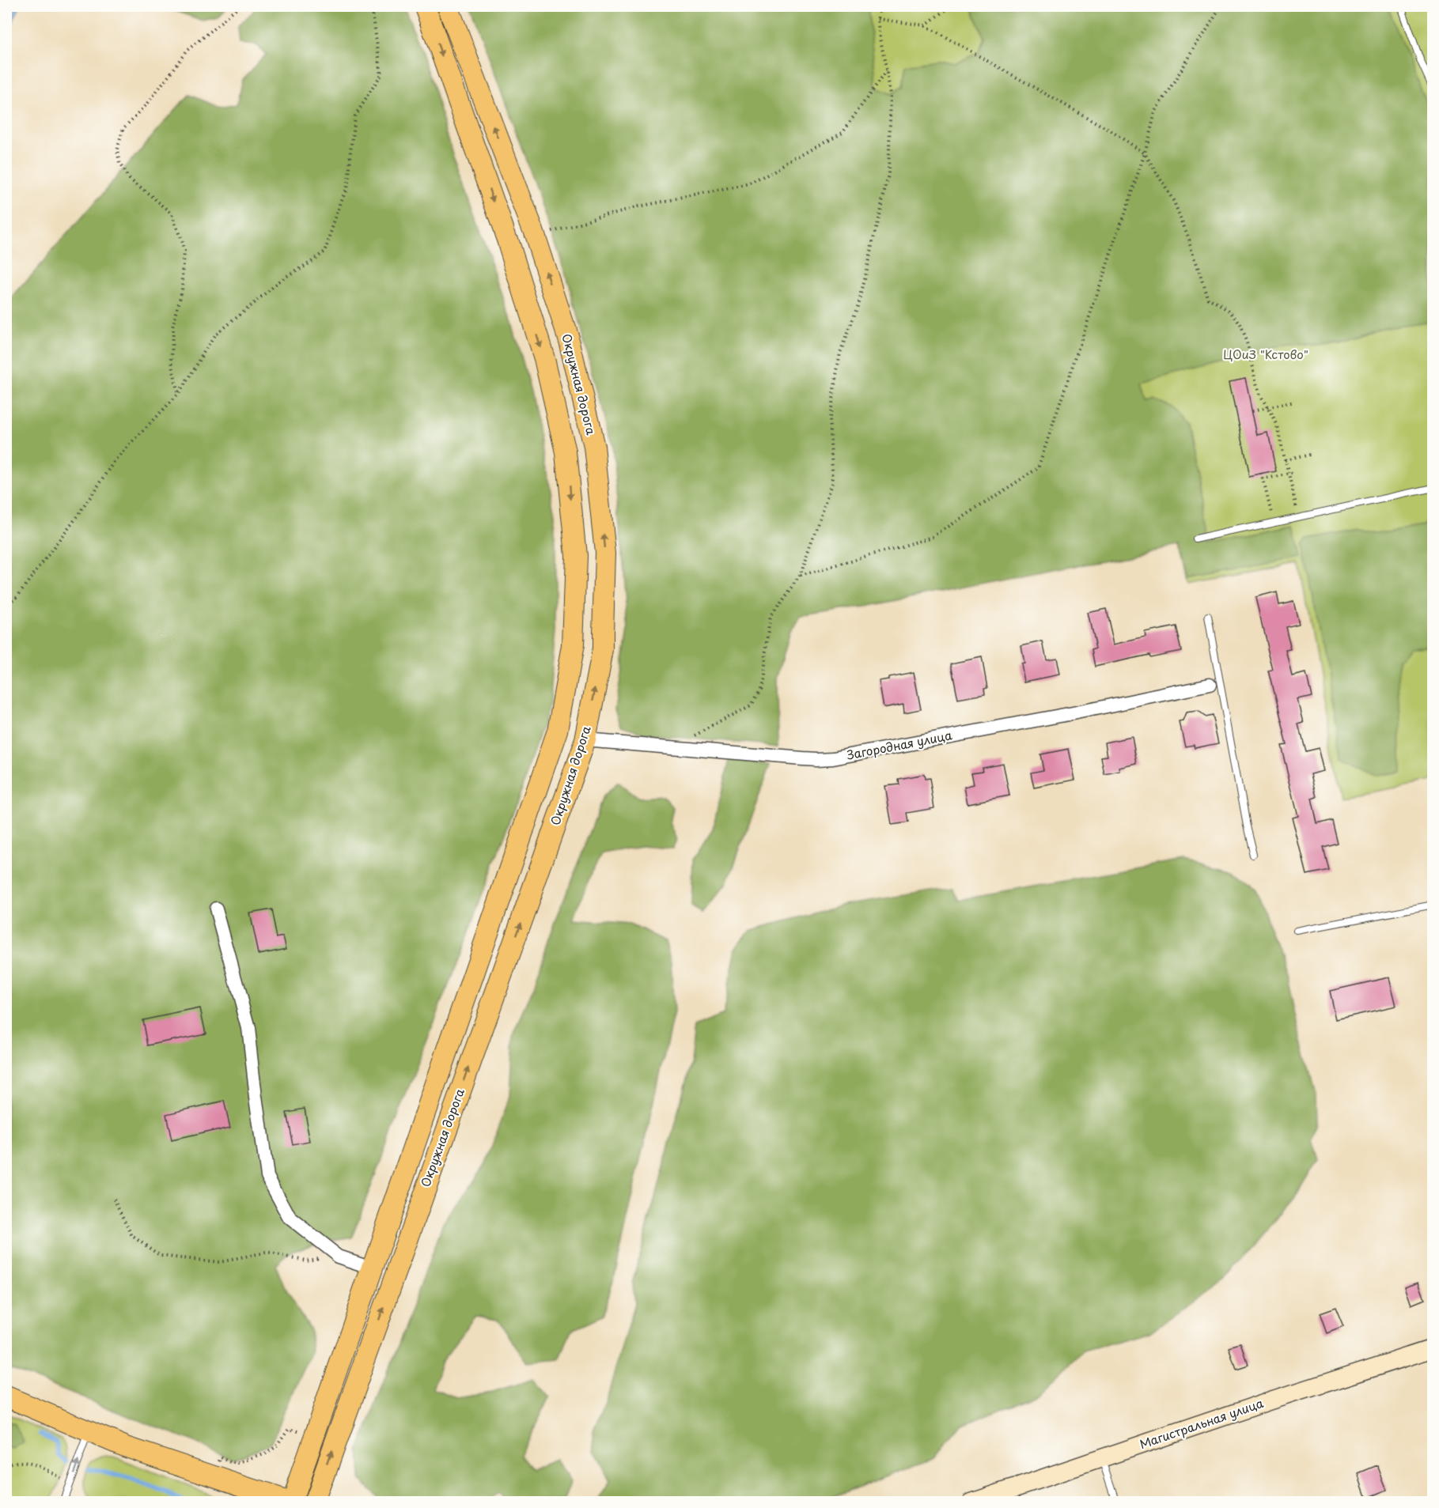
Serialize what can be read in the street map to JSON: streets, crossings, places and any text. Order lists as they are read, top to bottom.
{
  "streets": {
    "main road": ["Окружная дорога", "Магистральная улица"],
    "street": ["Загородная улица"]
  },
  "crossings": [
    ["Окружная дорога", "Загородная улица"]
  ],
  "parks": ["ЦОиЗ \"Кстово\""]
}
